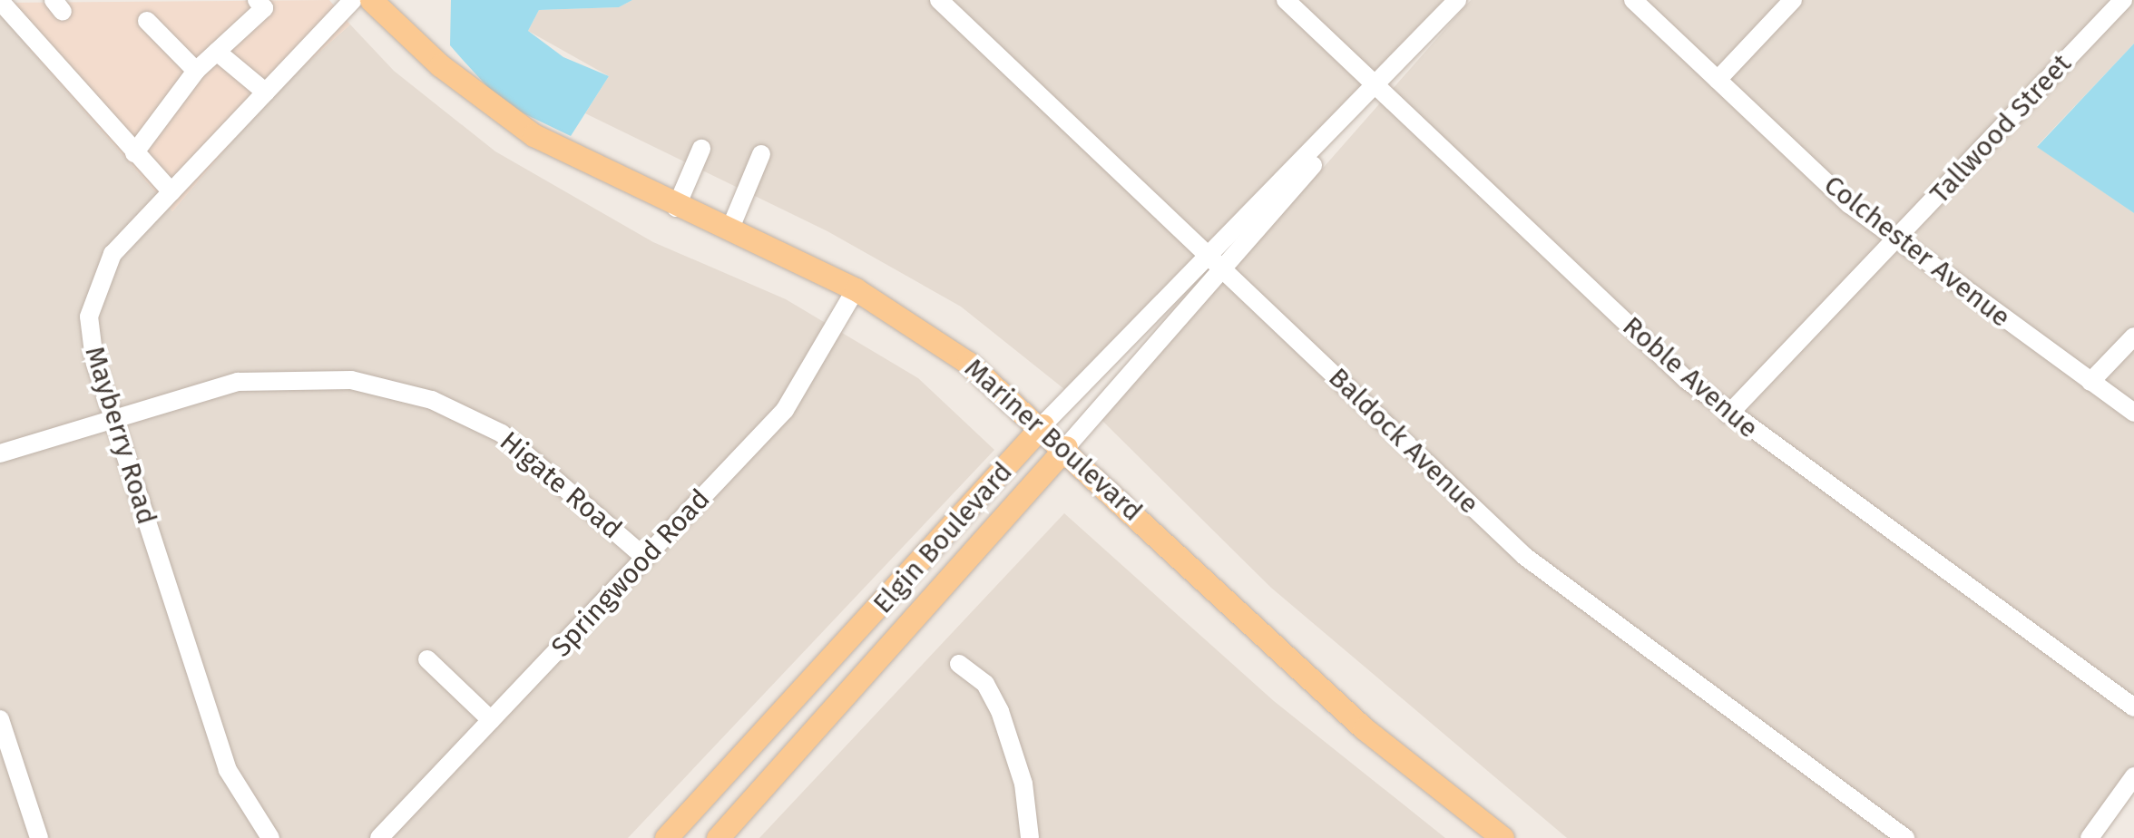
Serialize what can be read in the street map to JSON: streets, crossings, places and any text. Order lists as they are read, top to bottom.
{
  "streets": {
    "main road": ["Mariner Boulevard", "Elgin Boulevard"],
    "street": [
      "Tallwood Street",
      "Colchester Avenue",
      "Roble Avenue",
      "Mayberry Road",
      "Baldock Avenue",
      "Higate Road",
      "Springwood Road"
    ]
  },
  "crossings": [
    ["Tallwood Street", "Colchester Avenue"],
    ["Tallwood Street", "Roble Avenue"],
    ["Roble Avenue", "Elgin Boulevard"],
    ["Mayberry Road", "Higate Road"],
    ["Mariner Boulevard", "Elgin Boulevard"],
    ["Mariner Boulevard", "Springwood Road"],
    ["Baldock Avenue", "Elgin Boulevard"],
    ["Higate Road", "Springwood Road"]
  ]
}
